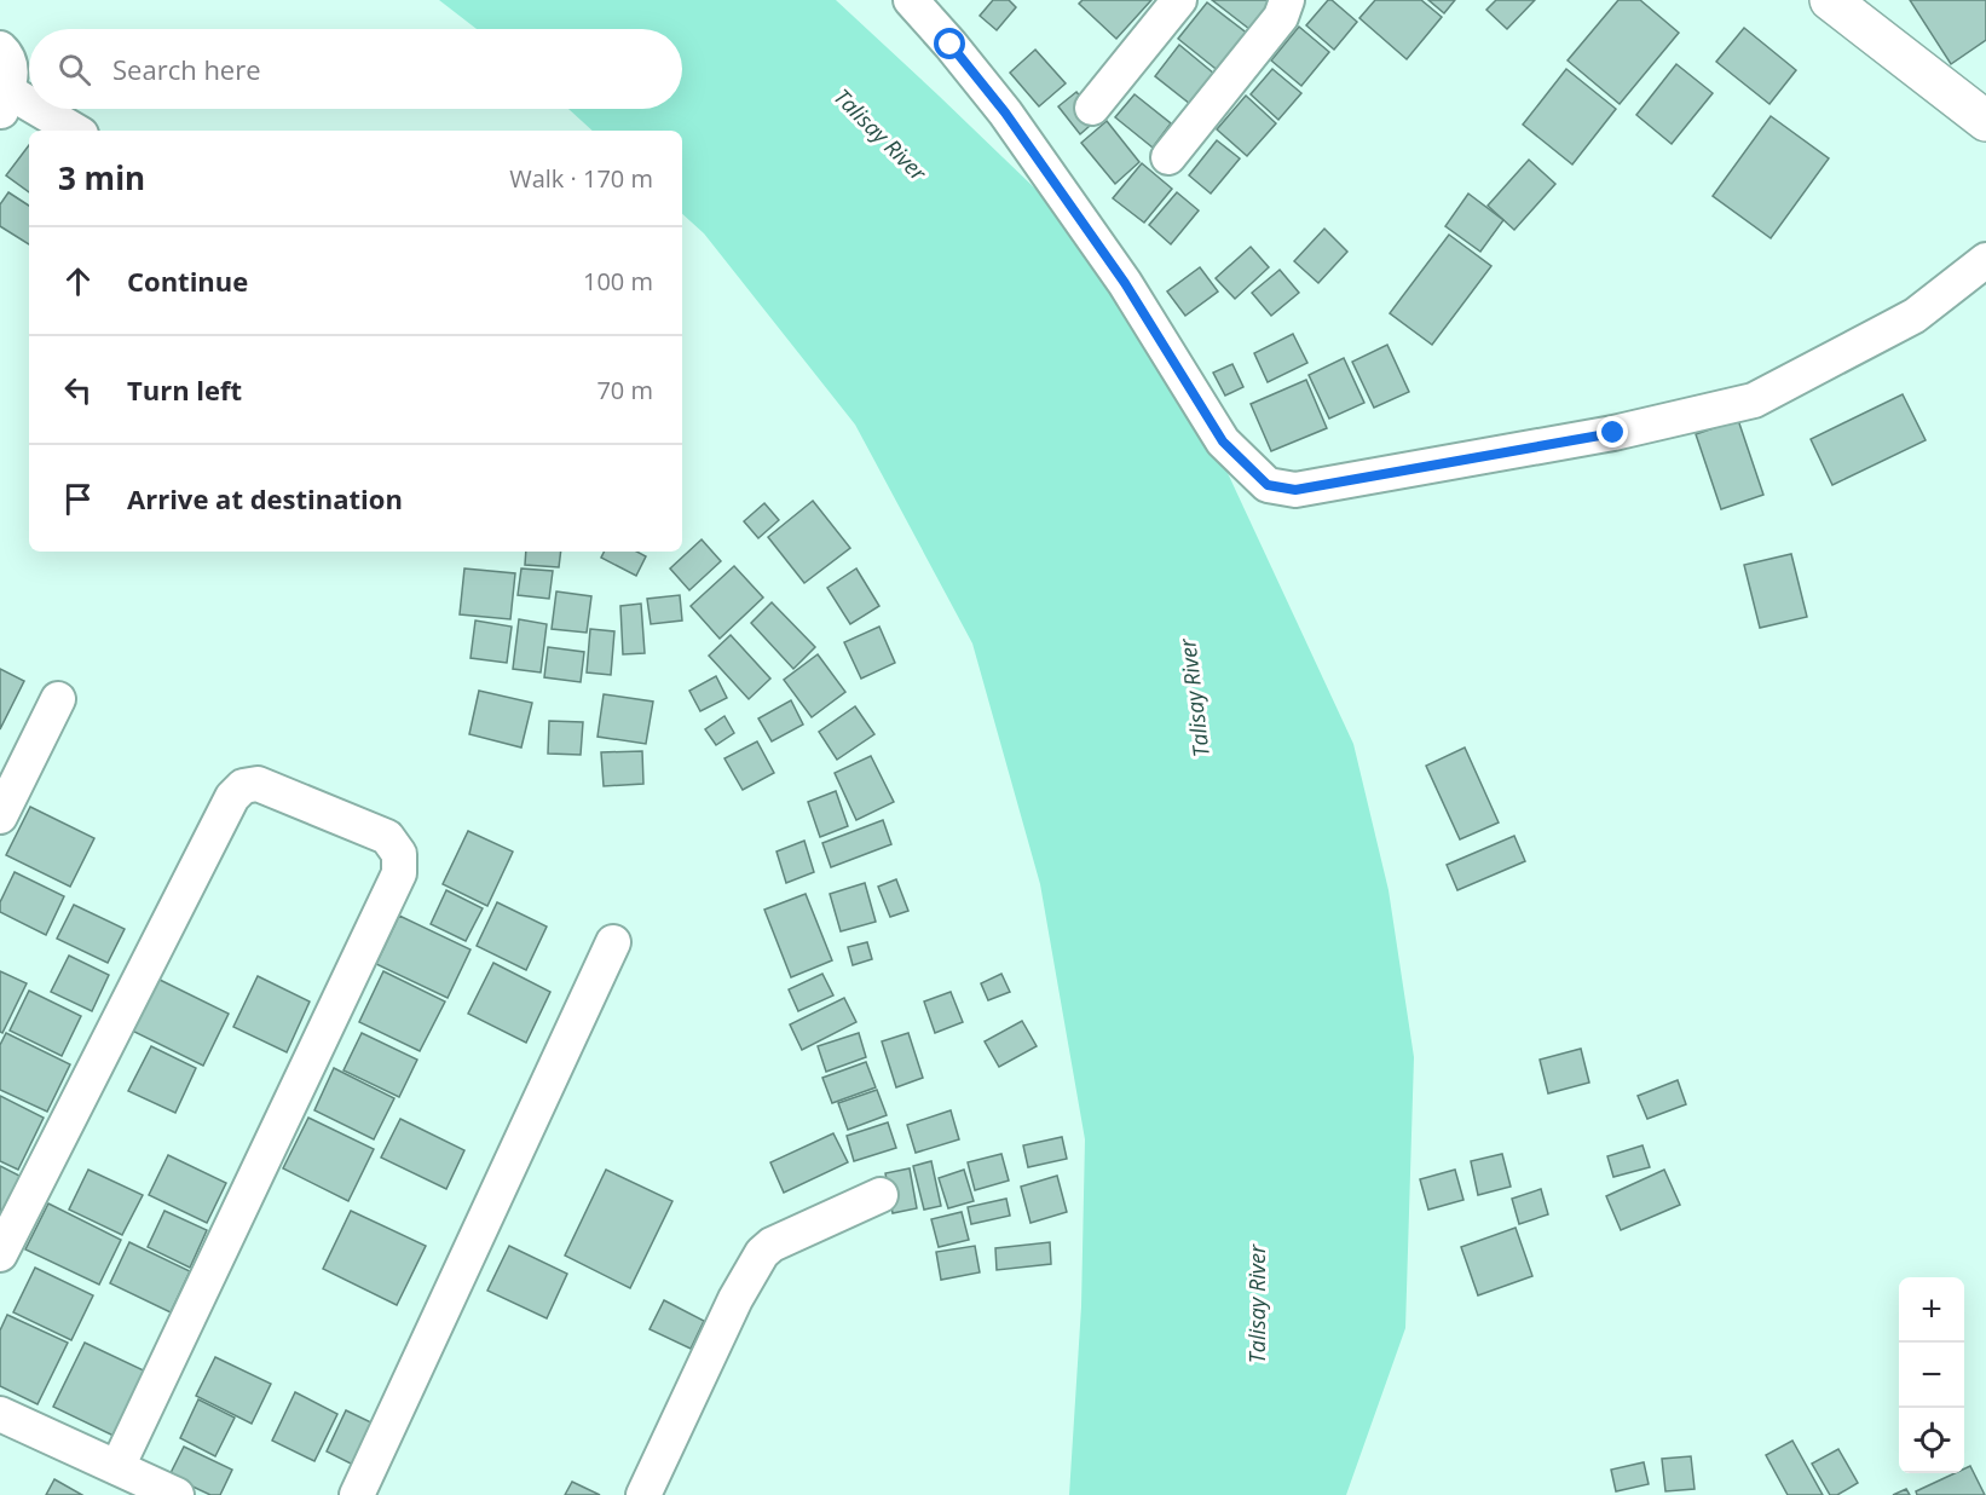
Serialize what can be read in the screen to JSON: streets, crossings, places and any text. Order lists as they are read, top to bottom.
{
  "water": ["Talisay River"],
  "page": {
    "search": "Search here",
    "heading": ["3 min", "Walk · 170 m"],
    "list": [
      ["Continue", "100 m"],
      ["Turn left", "70 m"],
      "Arrive at destination"
    ],
    "map_buttons": ["+", "−"]
  }
}
